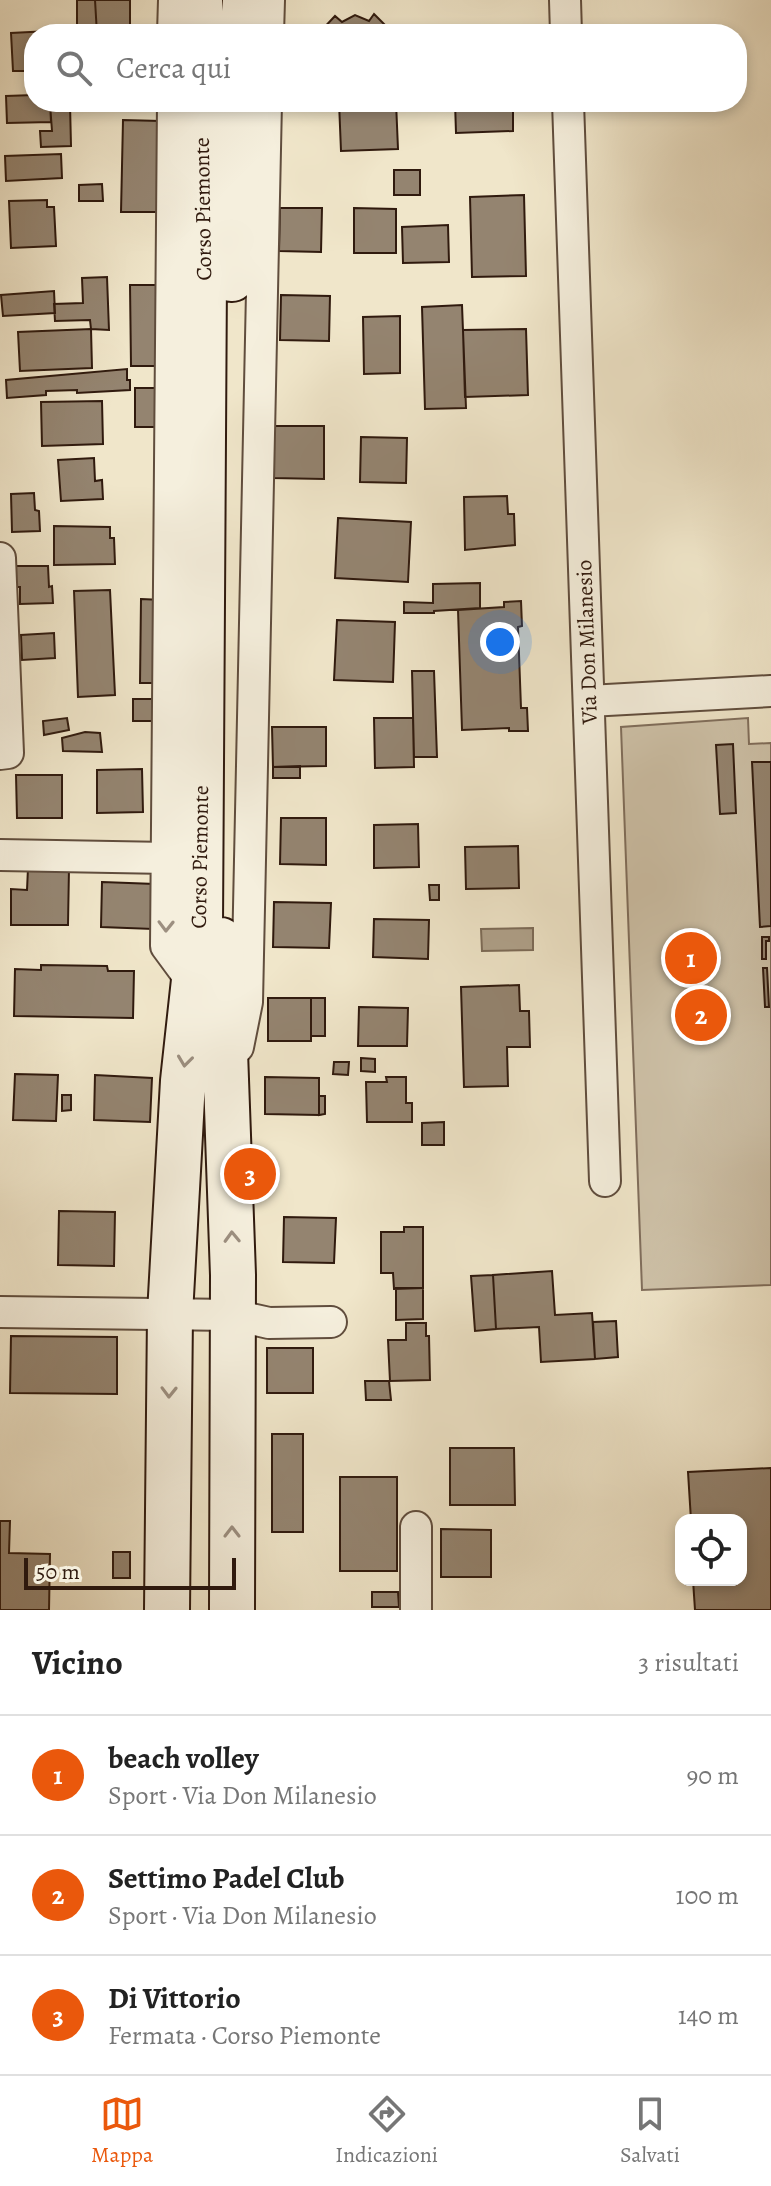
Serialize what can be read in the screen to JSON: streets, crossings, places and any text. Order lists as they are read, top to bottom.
{
  "streets": {
    "main road": ["Corso Piemonte"],
    "street": ["Via Don Milanesio"]
  },
  "scale_bar": "50 m",
  "page": {
    "search": "Cerca qui",
    "pins": ["1", "2", "3"],
    "scale": "50 m",
    "heading": ["Vicino", "3 risultati"],
    "list": [
      {
        "mark": "1",
        "name": "beach volley",
        "note": "Sport · Via Don Milanesio",
        "value": "90 m"
      },
      {
        "mark": "2",
        "name": "Settimo Padel Club",
        "note": "Sport · Via Don Milanesio",
        "value": "100 m"
      },
      {
        "mark": "3",
        "name": "Di Vittorio",
        "note": "Fermata · Corso Piemonte",
        "value": "140 m"
      }
    ],
    "nav": ["Mappa", "Indicazioni", "Salvati"]
  }
}
